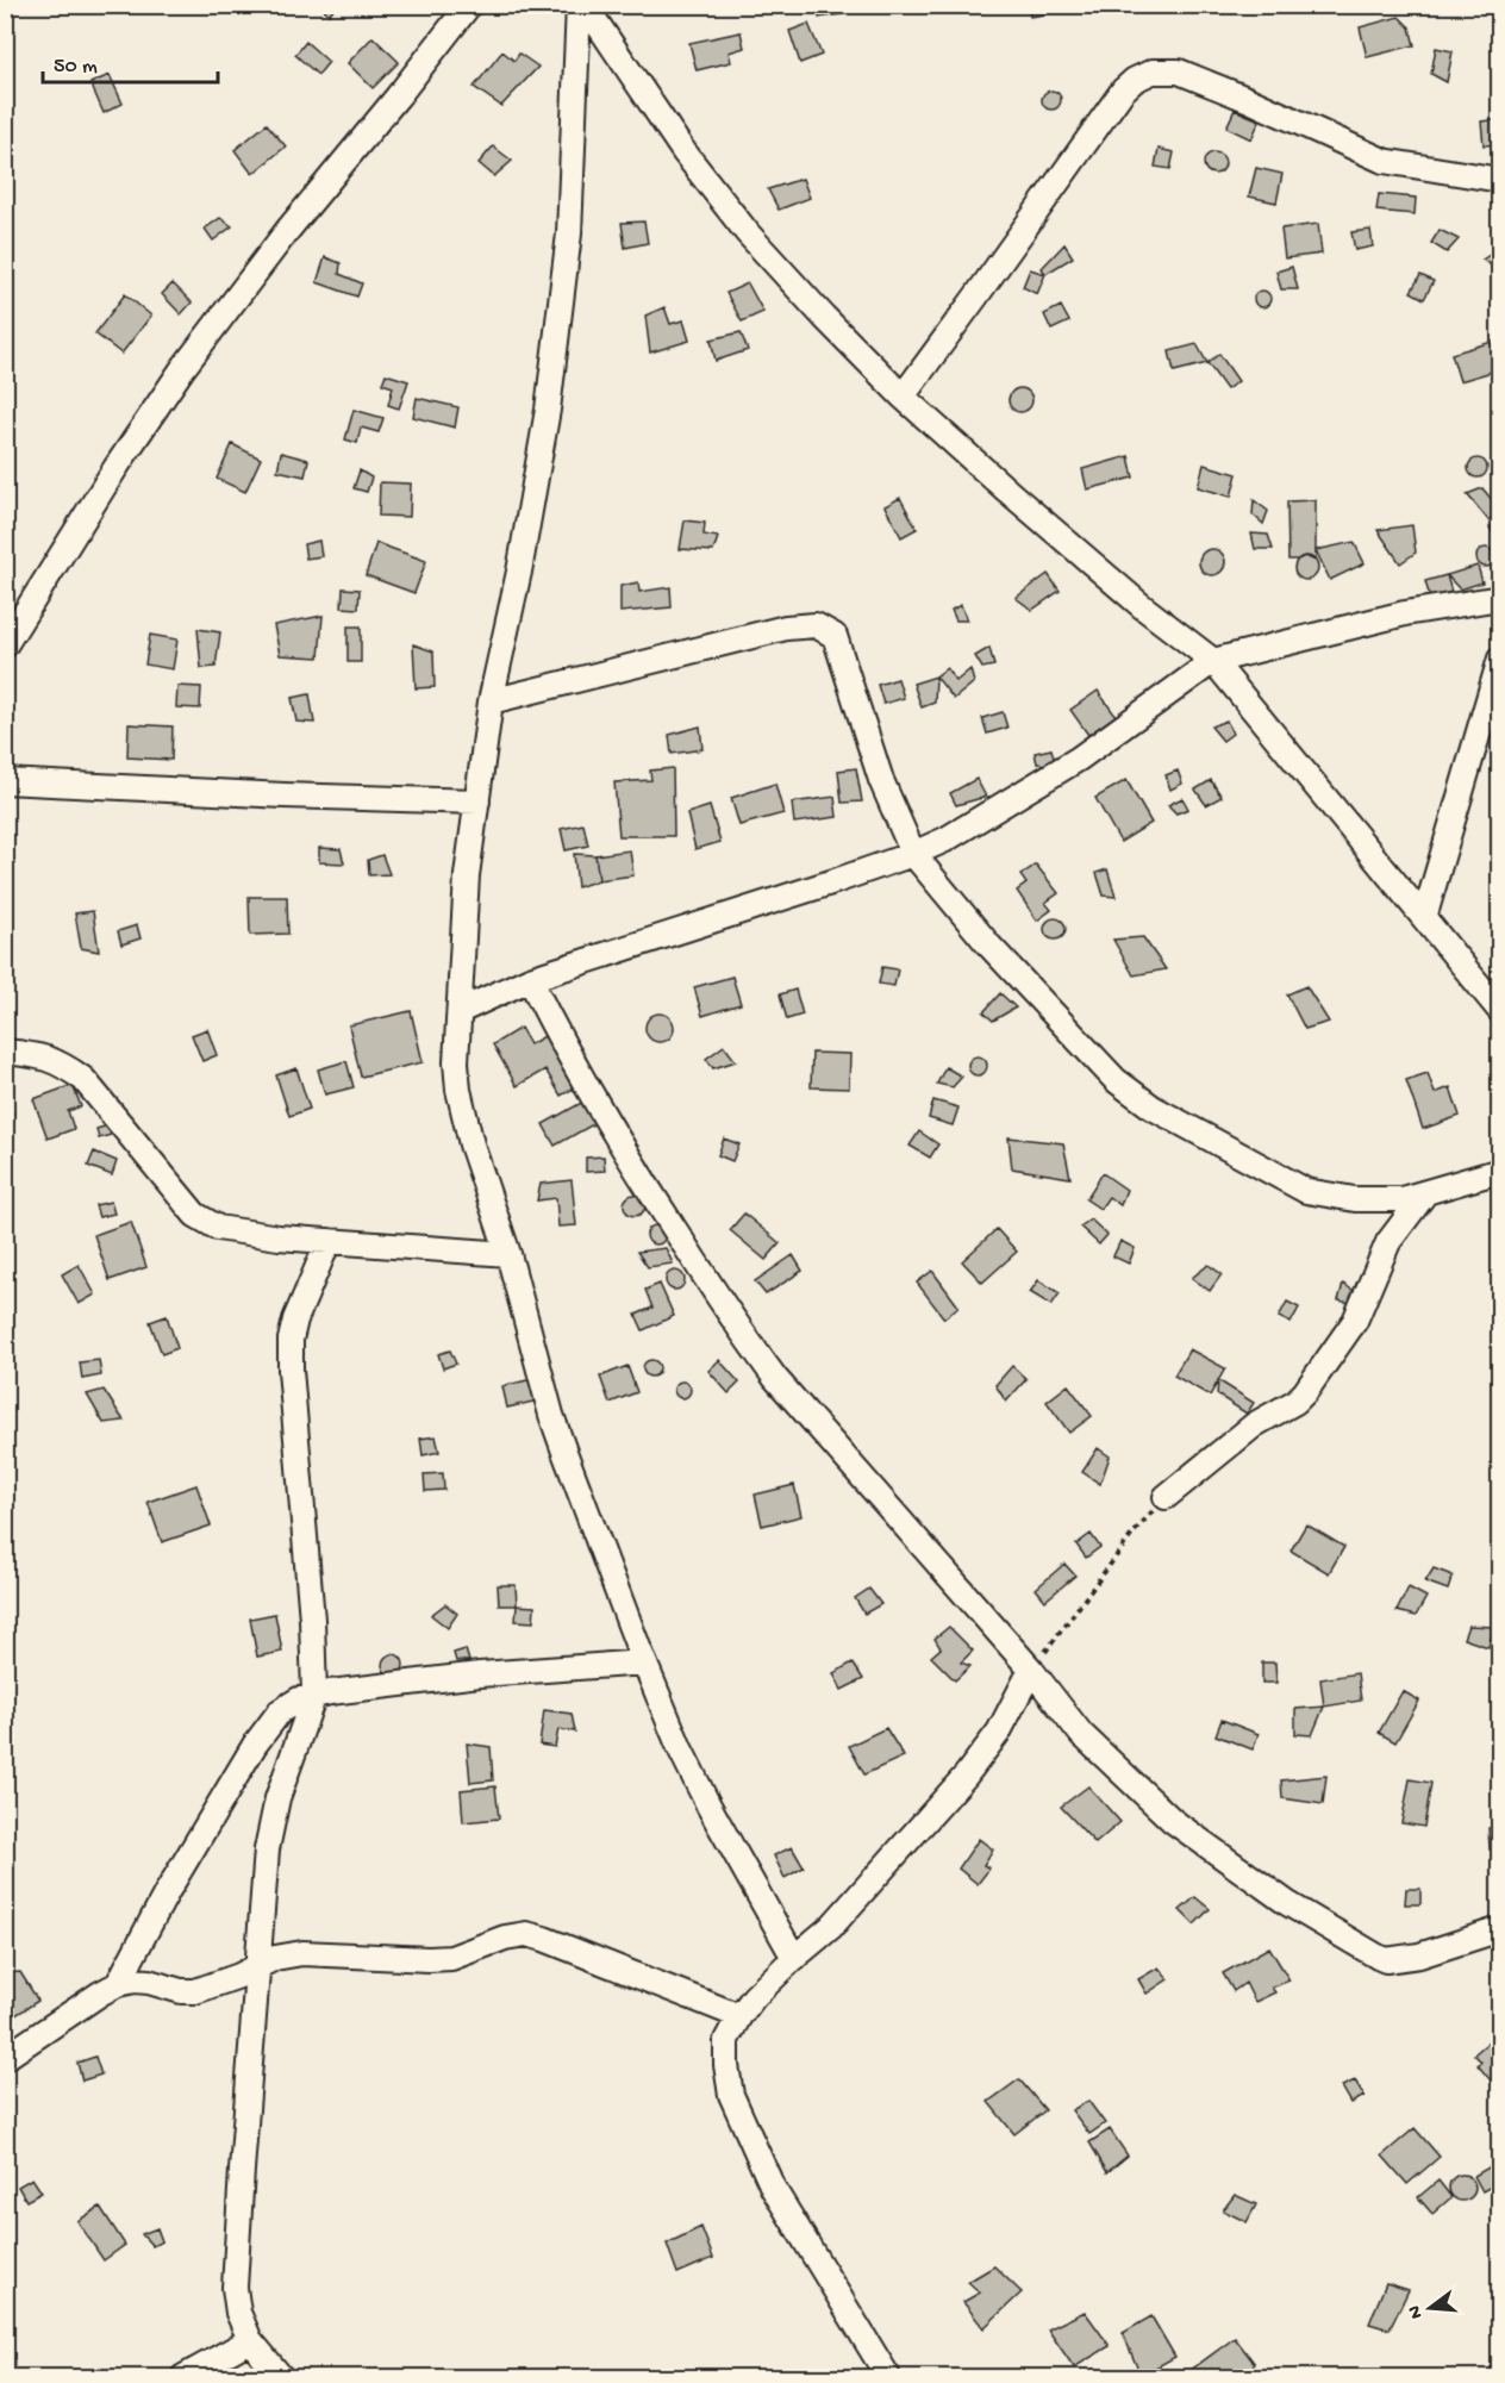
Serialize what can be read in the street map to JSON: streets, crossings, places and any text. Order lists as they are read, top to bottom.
{
  "scale_bar": "50 m",
  "north": "left"
}
